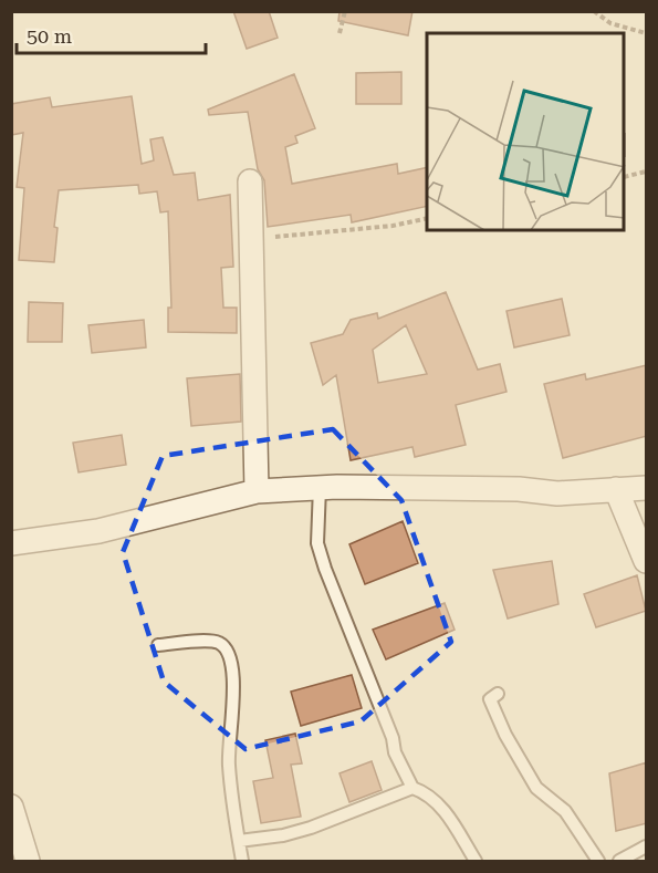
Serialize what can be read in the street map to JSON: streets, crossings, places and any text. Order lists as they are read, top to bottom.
{
  "scale_bar": "50 m"
}
